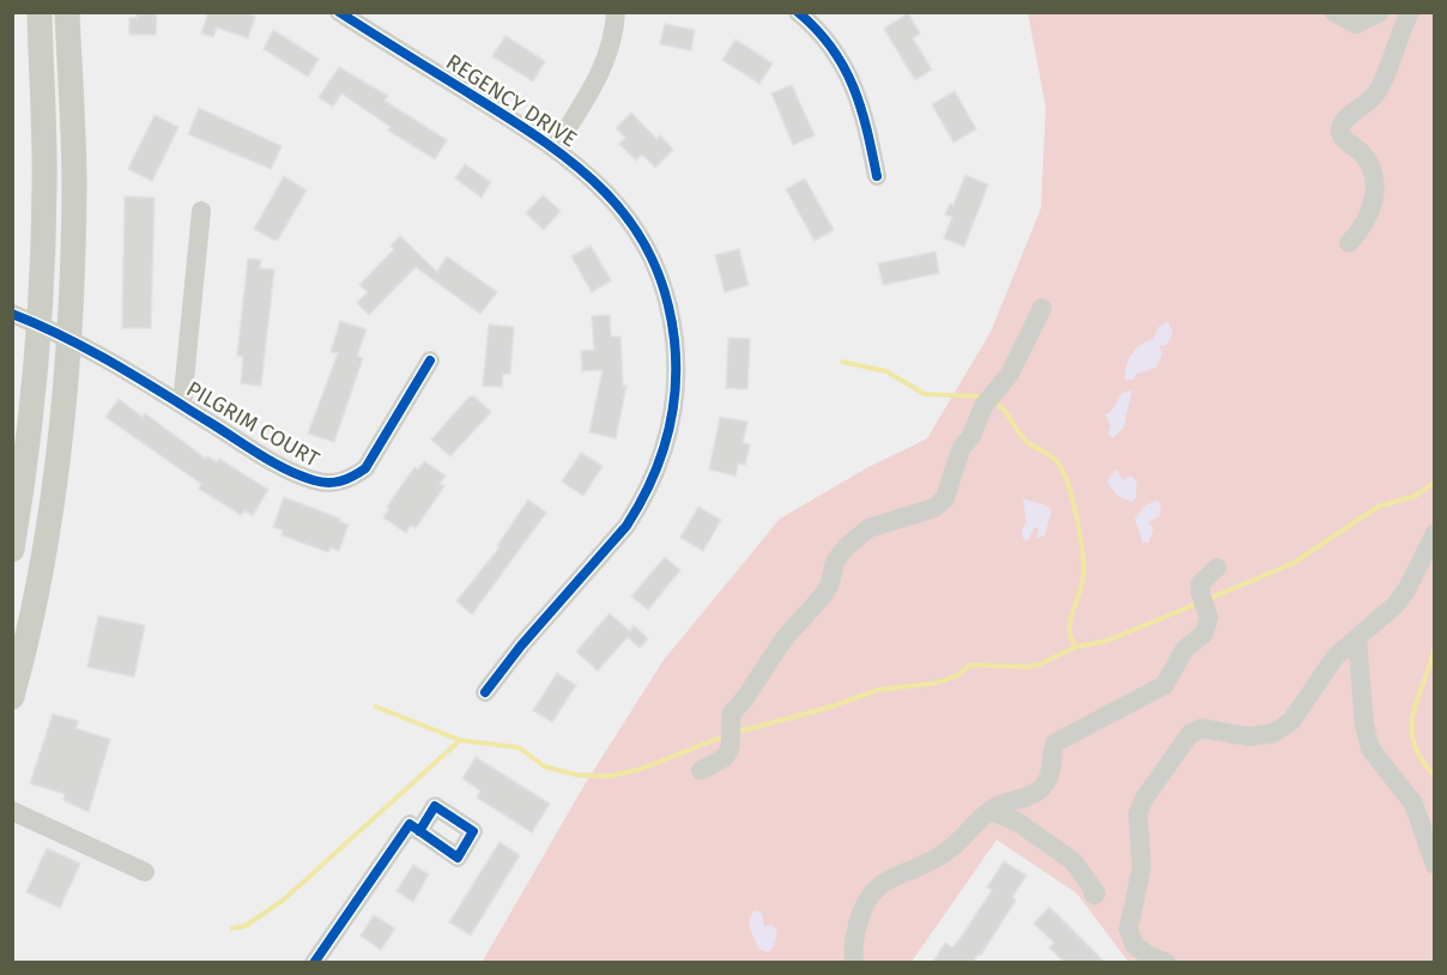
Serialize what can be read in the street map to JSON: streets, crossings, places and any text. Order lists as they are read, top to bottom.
{
  "streets": {
    "street": ["REGENCY DRIVE", "PILGRIM COURT"]
  }
}
